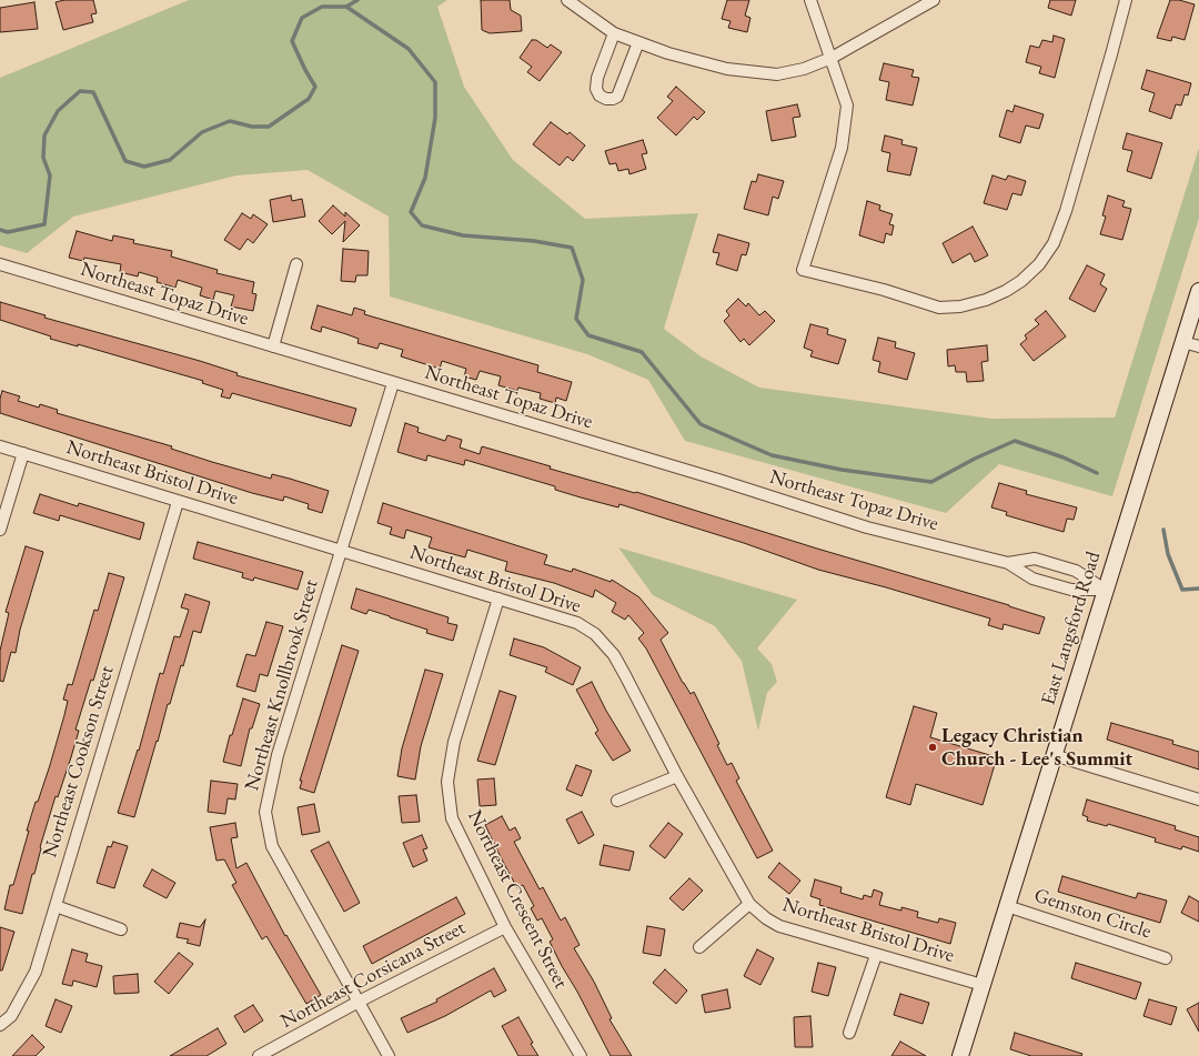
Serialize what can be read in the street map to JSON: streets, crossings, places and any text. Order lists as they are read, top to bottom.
{
  "streets": {
    "street": [
      "Northeast Topaz Drive",
      "Northeast Bristol Drive",
      "East Langsford Road",
      "Northeast Knollbrook Street",
      "Northeast Cookson Street",
      "Northeast Crescent Street",
      "Gemston Circle",
      "Northeast Corsicana Street"
    ]
  },
  "crossings": [
    ["Northeast Topaz Drive", "East Langsford Road"],
    ["Northeast Topaz Drive", "Northeast Knollbrook Street"],
    ["Northeast Bristol Drive", "East Langsford Road"],
    ["Northeast Bristol Drive", "Northeast Knollbrook Street"],
    ["Northeast Bristol Drive", "Northeast Cookson Street"],
    ["Northeast Bristol Drive", "Northeast Crescent Street"],
    ["East Langsford Road", "Gemston Circle"],
    ["Northeast Knollbrook Street", "Northeast Corsicana Street"],
    ["Northeast Crescent Street", "Northeast Corsicana Street"]
  ],
  "places": ["Legacy Christian Church - Lee's Summit"]
}
